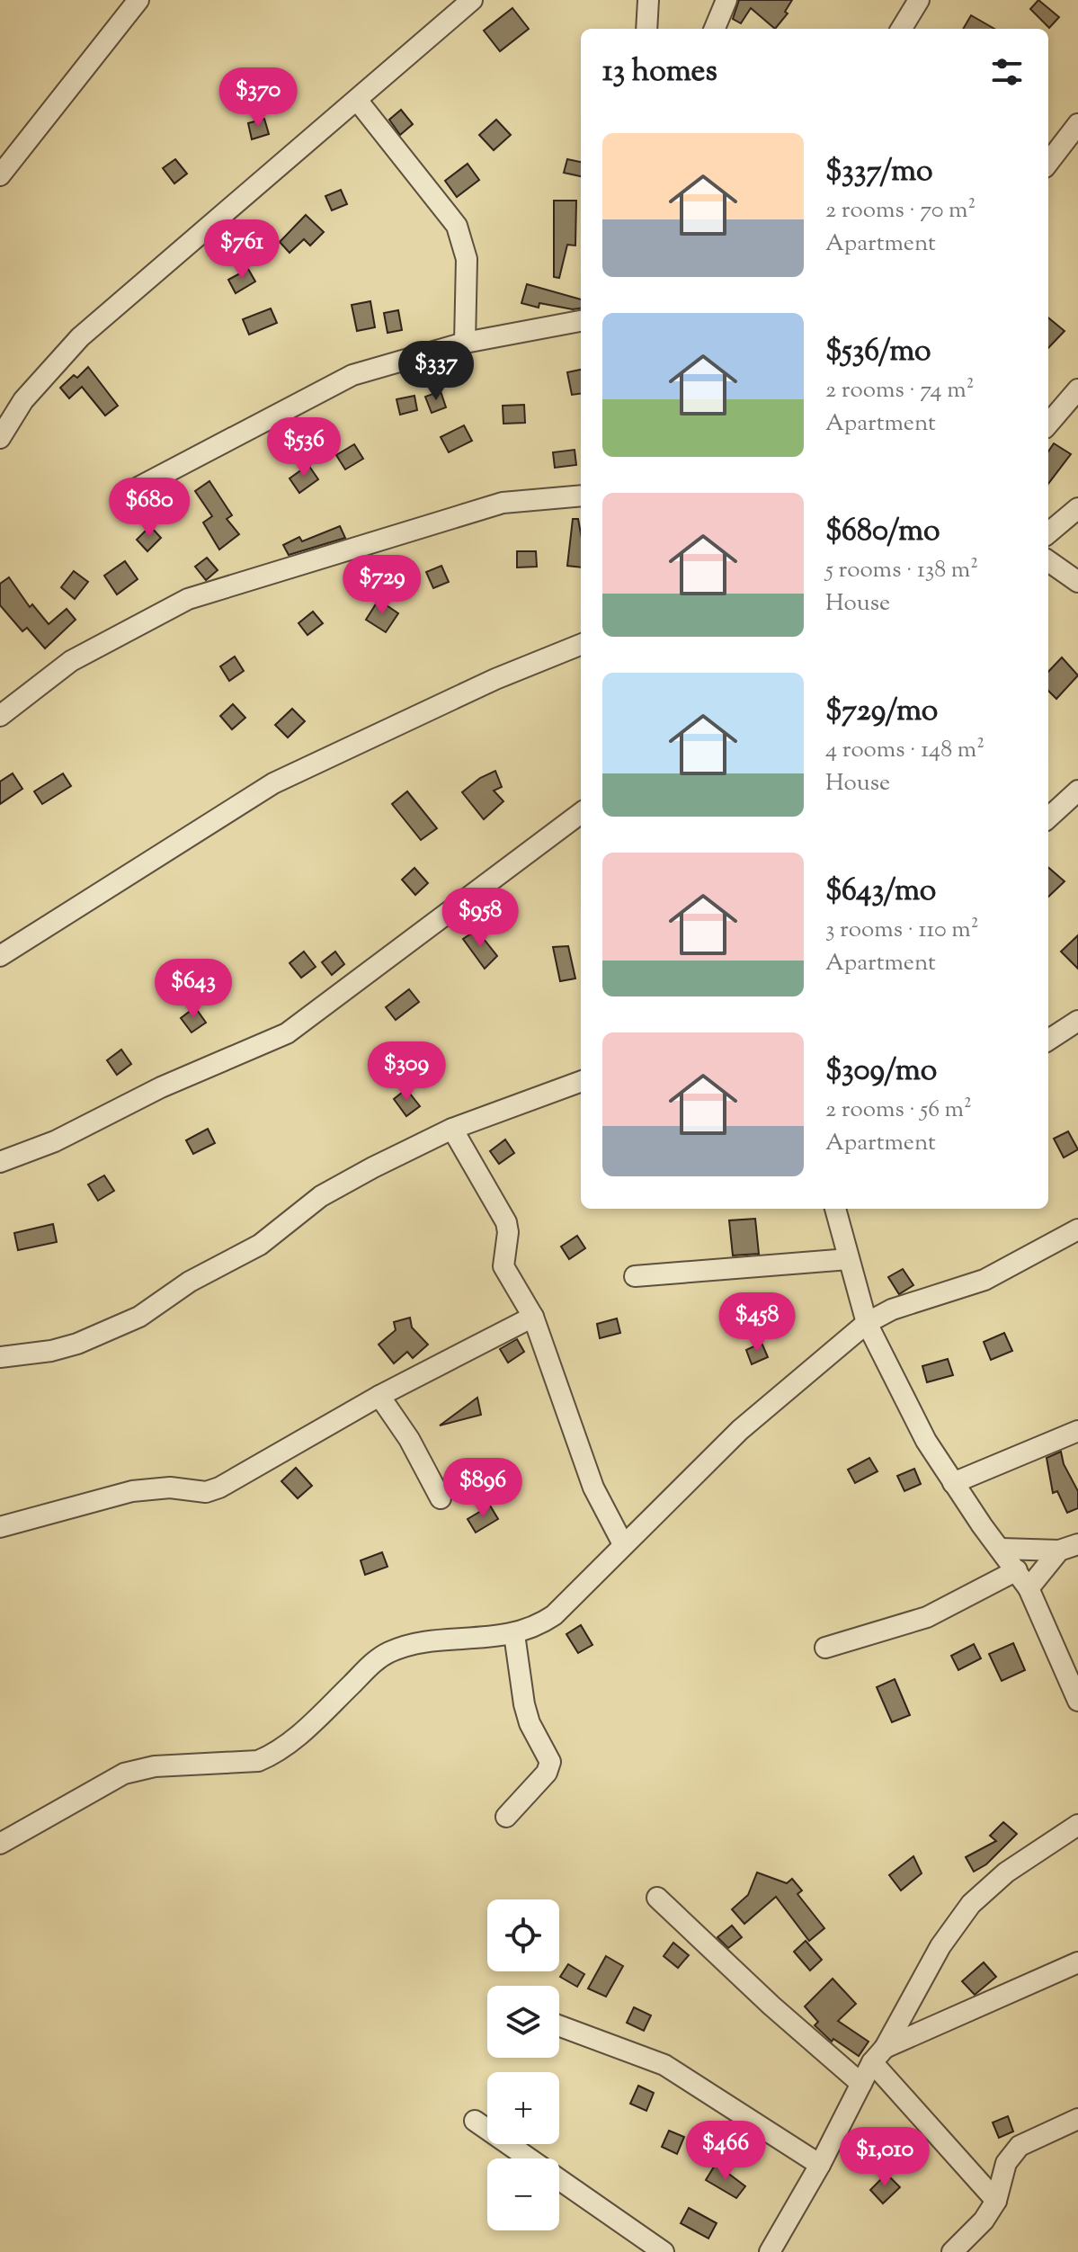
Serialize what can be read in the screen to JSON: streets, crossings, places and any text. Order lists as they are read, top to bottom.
{
  "page": {
    "heading": "13 homes",
    "price": [
      "$370",
      "$761",
      "$337",
      "$536",
      "$680",
      "$729",
      "$958",
      "$643",
      "$309",
      "$458",
      "$896",
      "$466",
      "$1,010"
    ],
    "list": [
      {
        "name": "$337/mo",
        "note": "2 rooms · 70 m² · Apartment"
      },
      {
        "name": "$536/mo",
        "note": "2 rooms · 74 m² · Apartment"
      },
      {
        "name": "$680/mo",
        "note": "5 rooms · 138 m² · House"
      },
      {
        "name": "$729/mo",
        "note": "4 rooms · 148 m² · House"
      },
      {
        "name": "$643/mo",
        "note": "3 rooms · 110 m² · Apartment"
      },
      {
        "name": "$309/mo",
        "note": "2 rooms · 56 m² · Apartment"
      }
    ],
    "map_buttons": ["+", "−"]
  }
}
